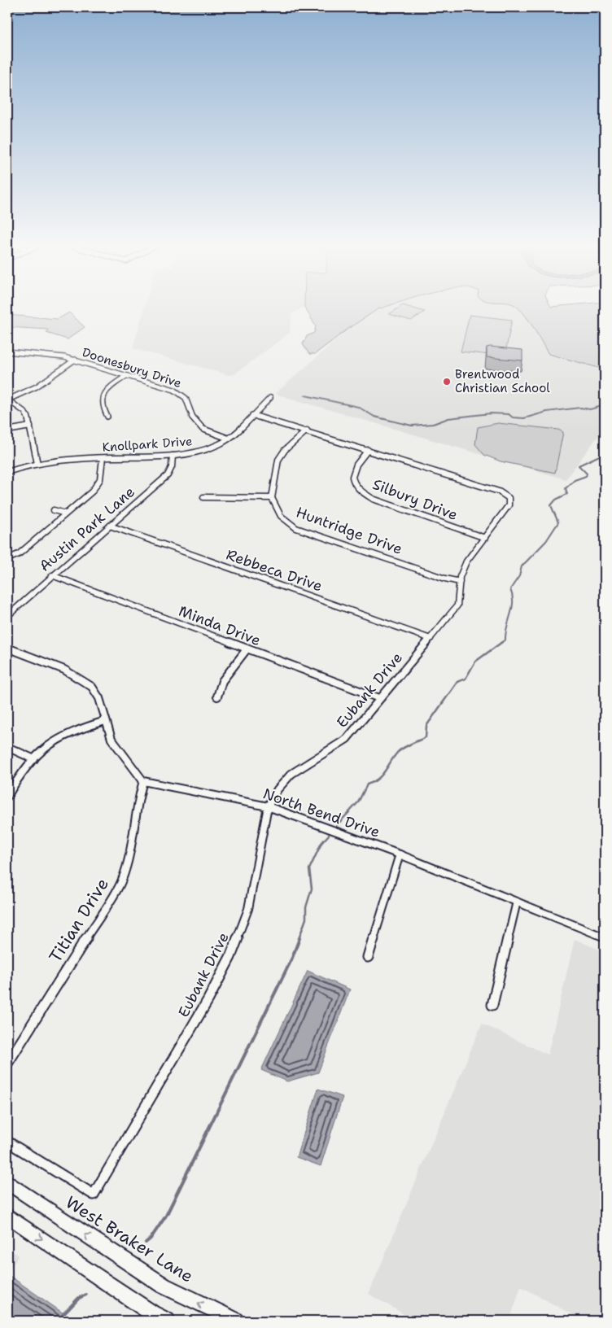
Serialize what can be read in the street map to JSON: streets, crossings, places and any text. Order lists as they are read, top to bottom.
{
  "streets": {
    "main road": ["West Braker Lane"],
    "street": [
      "Doonesbury Drive",
      "Knollpark Drive",
      "Silbury Drive",
      "Austin Park Lane",
      "Huntridge Drive",
      "Rebbeca Drive",
      "Minda Drive",
      "Eubank Drive",
      "North Bend Drive",
      "Titian Drive"
    ]
  },
  "crossings": [
    ["Doonesbury Drive", "Knollpark Drive"],
    ["Knollpark Drive", "Austin Park Lane"],
    ["Knollpark Drive", "Eubank Drive"],
    ["Silbury Drive", "Eubank Drive"],
    ["Austin Park Lane", "Rebbeca Drive"],
    ["Austin Park Lane", "Minda Drive"],
    ["Huntridge Drive", "Eubank Drive"],
    ["Rebbeca Drive", "Eubank Drive"],
    ["Minda Drive", "Eubank Drive"],
    ["Eubank Drive", "North Bend Drive"],
    ["North Bend Drive", "Titian Drive"]
  ],
  "places": ["Brentwood Christian School"]
}
